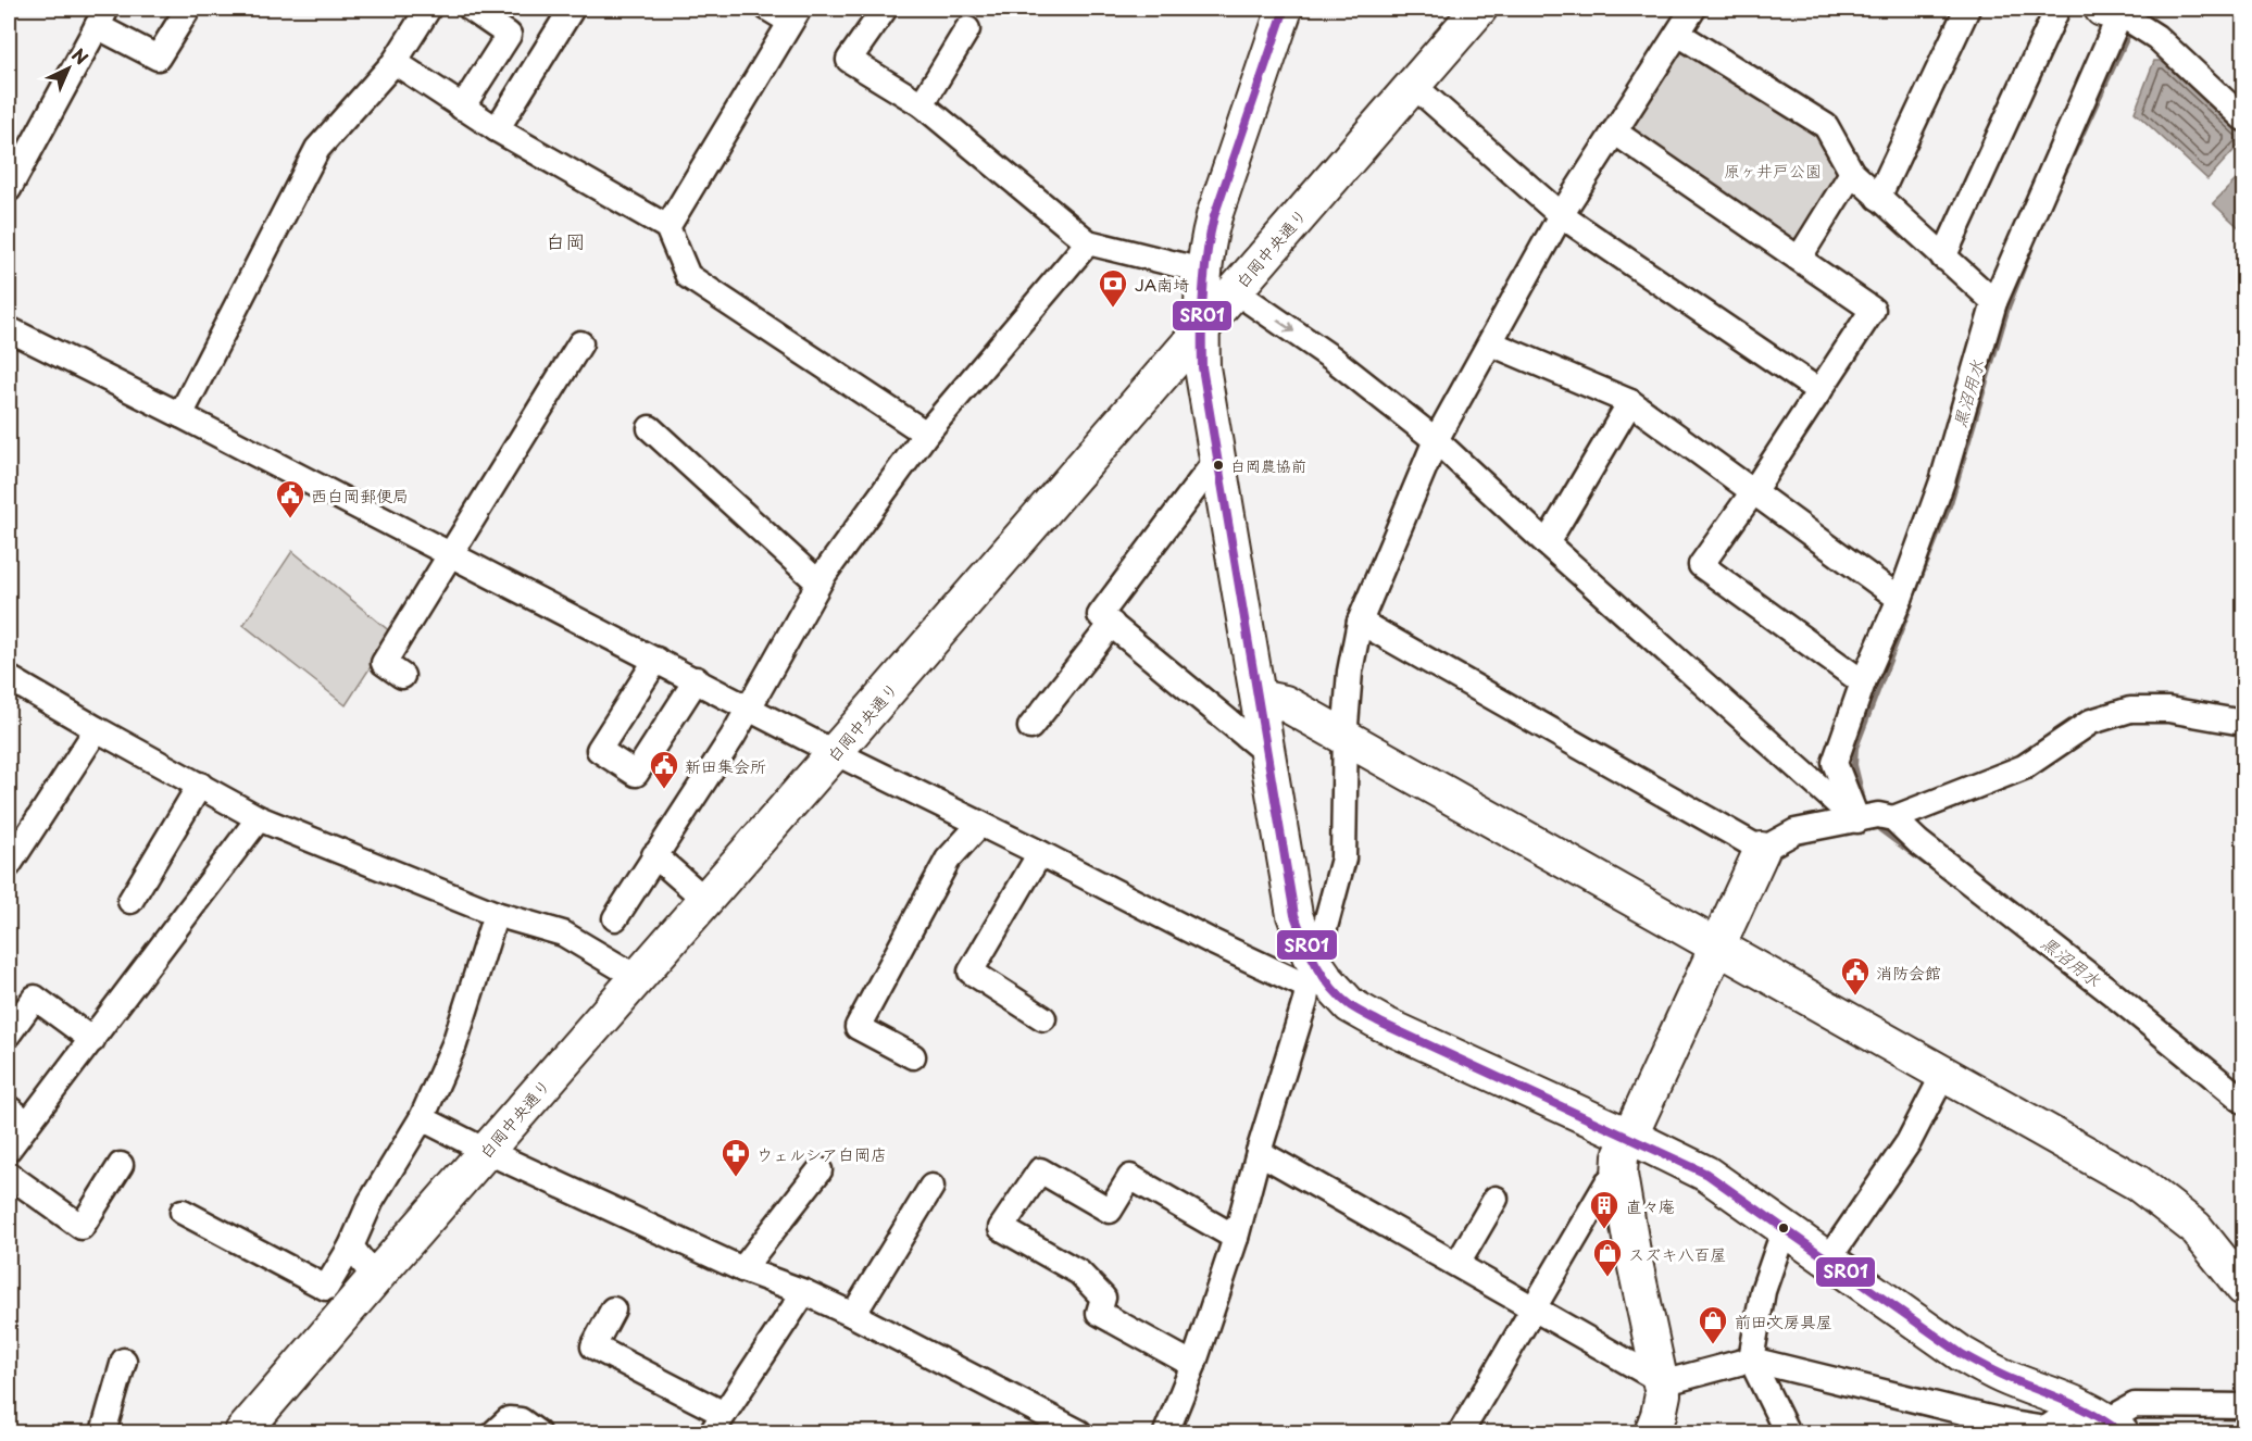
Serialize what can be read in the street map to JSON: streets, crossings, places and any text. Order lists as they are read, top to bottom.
{
  "streets": {
    "street": ["白岡中央通り"]
  },
  "districts": ["白岡"],
  "water": ["黒沼用水"],
  "parks": ["原ヶ井戸公園"],
  "places": {
    "bank": ["JA南埼"],
    "other": ["白岡農協前"],
    "public building": ["西白岡郵便局", "新田集会所", "消防会館"],
    "pharmacy": ["ウェルシア白岡店"],
    "building": ["直々庵"],
    "shop": ["スズキ八百屋", "前田文房具屋"]
  },
  "lines": ["transit line SR01"],
  "north": "top right"
}
